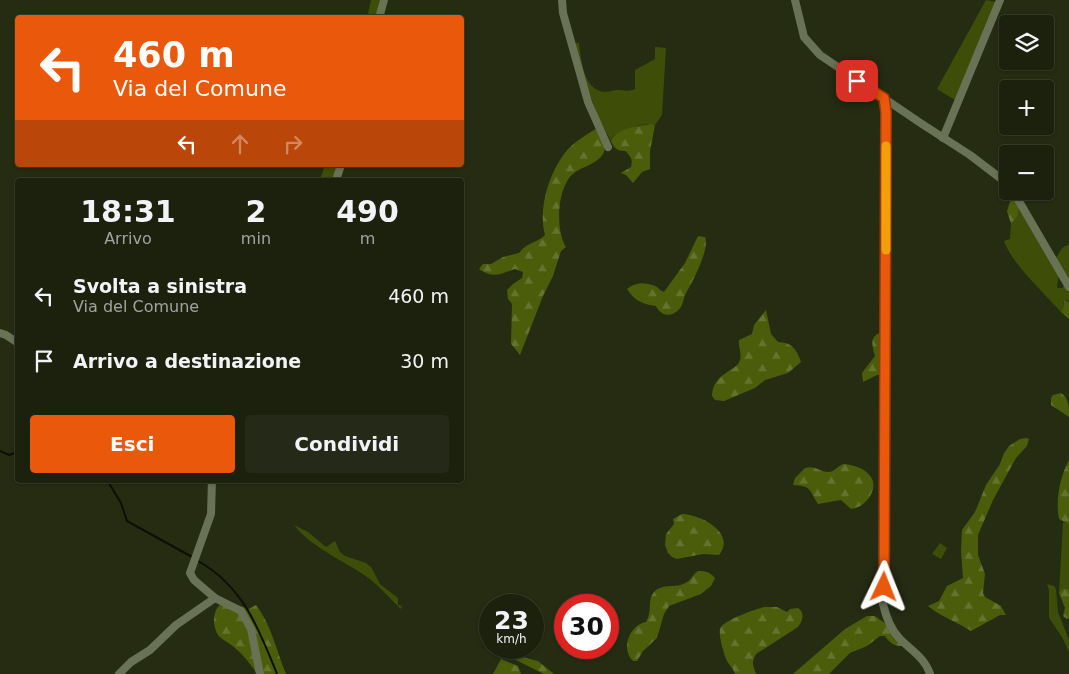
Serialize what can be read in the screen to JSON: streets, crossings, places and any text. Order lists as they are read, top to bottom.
{
  "page": {
    "map_buttons": ["+", "−"],
    "turn": ["460 m", "Via del Comune"],
    "eta": [
      "18:31",
      "Arrivo",
      "2",
      "min",
      "490",
      "m"
    ],
    "list": [
      {
        "name": "Svolta a sinistra",
        "note": "Via del Comune",
        "value": "460 m"
      },
      {
        "name": "Arrivo a destinazione",
        "value": "30 m"
      }
    ],
    "buttons": ["Esci", "Condividi"],
    "speed": "23 km/h",
    "limit": "30"
  }
}
